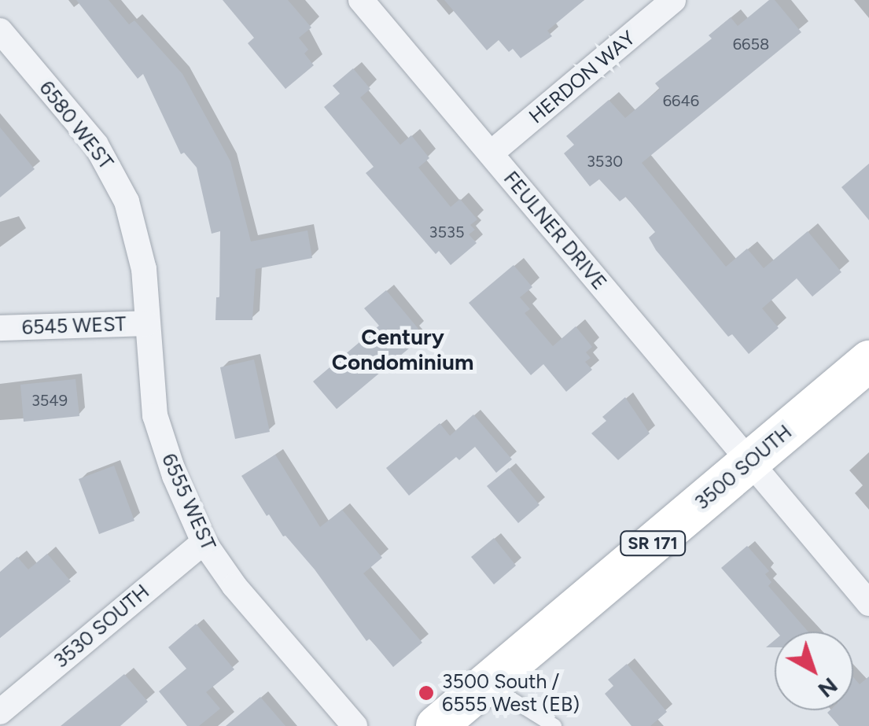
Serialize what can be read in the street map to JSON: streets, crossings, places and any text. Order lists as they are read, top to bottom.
{
  "streets": {
    "main road": ["3500 SOUTH", "SR 171"],
    "street": [
      "HERDON WAY",
      "6580 WEST",
      "FEULNER DRIVE",
      "6545 WEST",
      "6555 WEST",
      "3530 SOUTH"
    ]
  },
  "crossings": [
    ["HERDON WAY", "FEULNER DRIVE"],
    ["6580 WEST", "6545 WEST"],
    ["6580 WEST", "6555 WEST"],
    ["FEULNER DRIVE", "3500 SOUTH"],
    ["6545 WEST", "6555 WEST"],
    ["6555 WEST", "3530 SOUTH"]
  ],
  "districts": ["Century Condominium"],
  "places": ["3500 South / 6555 West (EB)"],
  "house_numbers": [
    "6658",
    "6646",
    "3530",
    "3535",
    "3549"
  ],
  "north": "bottom right"
}
